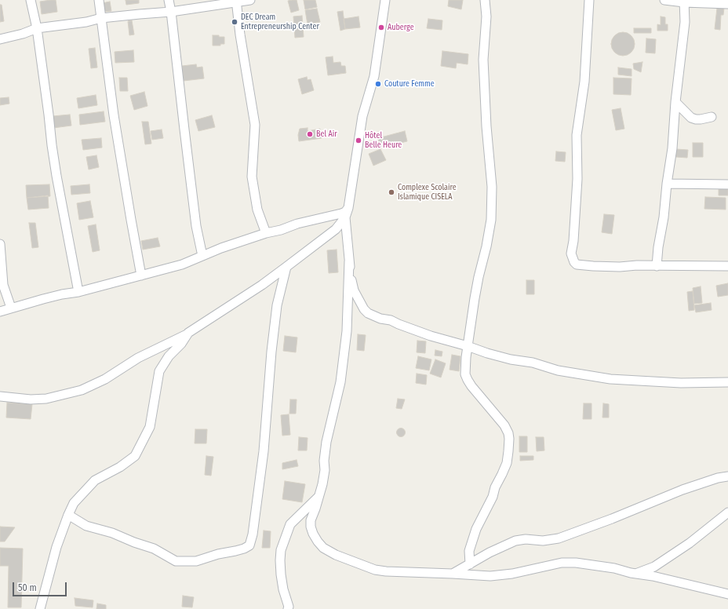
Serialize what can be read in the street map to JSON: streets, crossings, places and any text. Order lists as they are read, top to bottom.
{
  "places": [
    "DEC Dream Entrepreneurship Center",
    "Auberge",
    "Couture Femme",
    "Bel Air",
    "Hôtel Belle Heure",
    "Complexe Scolaire Islamique CISELA"
  ],
  "scale_bar": "50 m"
}
